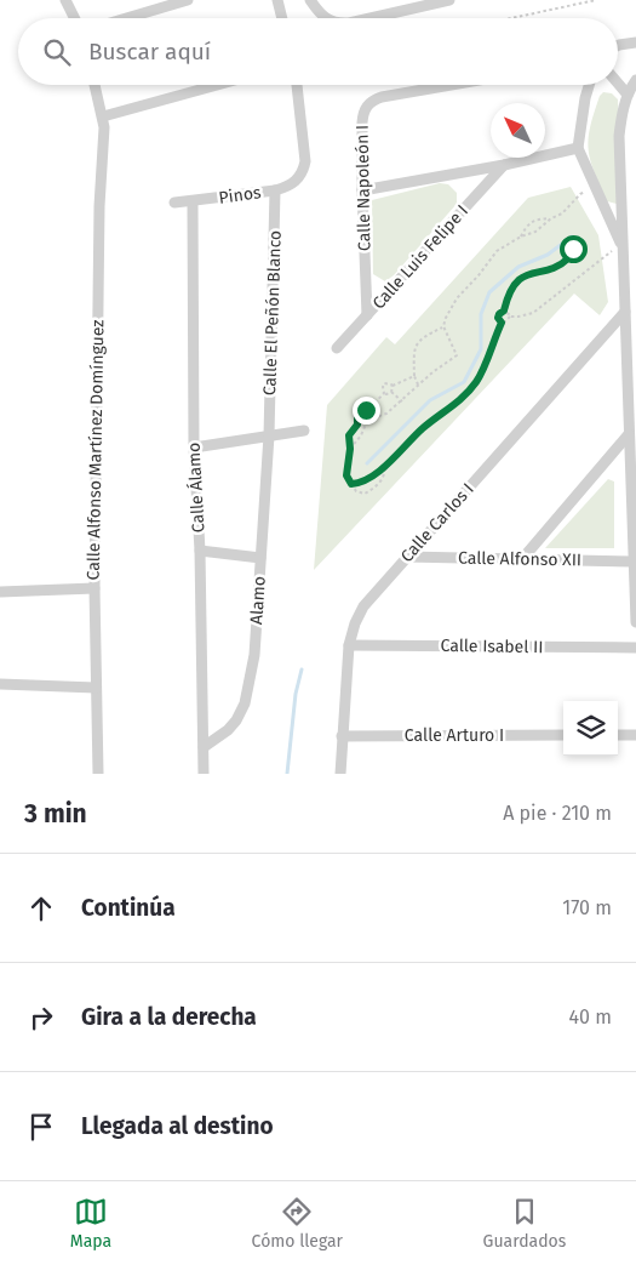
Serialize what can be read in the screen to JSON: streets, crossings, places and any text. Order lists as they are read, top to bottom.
{
  "streets": {
    "street": [
      "Calle Napoleón I",
      "Pinos",
      "Calle Luis Felipe I",
      "Calle El Peñón Blanco",
      "Calle Alfonso Martínez Domínguez",
      "Calle Álamo",
      "Calle Carlos I",
      "Calle Alfonso XII",
      "Alamo",
      "Calle Isabel II",
      "Calle Arturo I"
    ]
  },
  "crossings": [
    ["Calle Napoleón I", "Calle Luis Felipe I"],
    ["Pinos", "Calle El Peñón Blanco"],
    ["Pinos", "Calle Álamo"],
    ["Calle El Peñón Blanco", "Alamo"],
    ["Calle Álamo", "Alamo"],
    ["Calle Carlos I", "Calle Alfonso XII"],
    ["Calle Carlos I", "Calle Isabel II"],
    ["Calle Carlos I", "Calle Arturo I"]
  ],
  "north": "top left",
  "page": {
    "search": "Buscar aquí",
    "heading": ["3 min", "A pie · 210 m"],
    "list": [
      ["Continúa", "170 m"],
      ["Gira a la derecha", "40 m"],
      "Llegada al destino"
    ],
    "nav": ["Mapa", "Cómo llegar", "Guardados"]
  }
}
